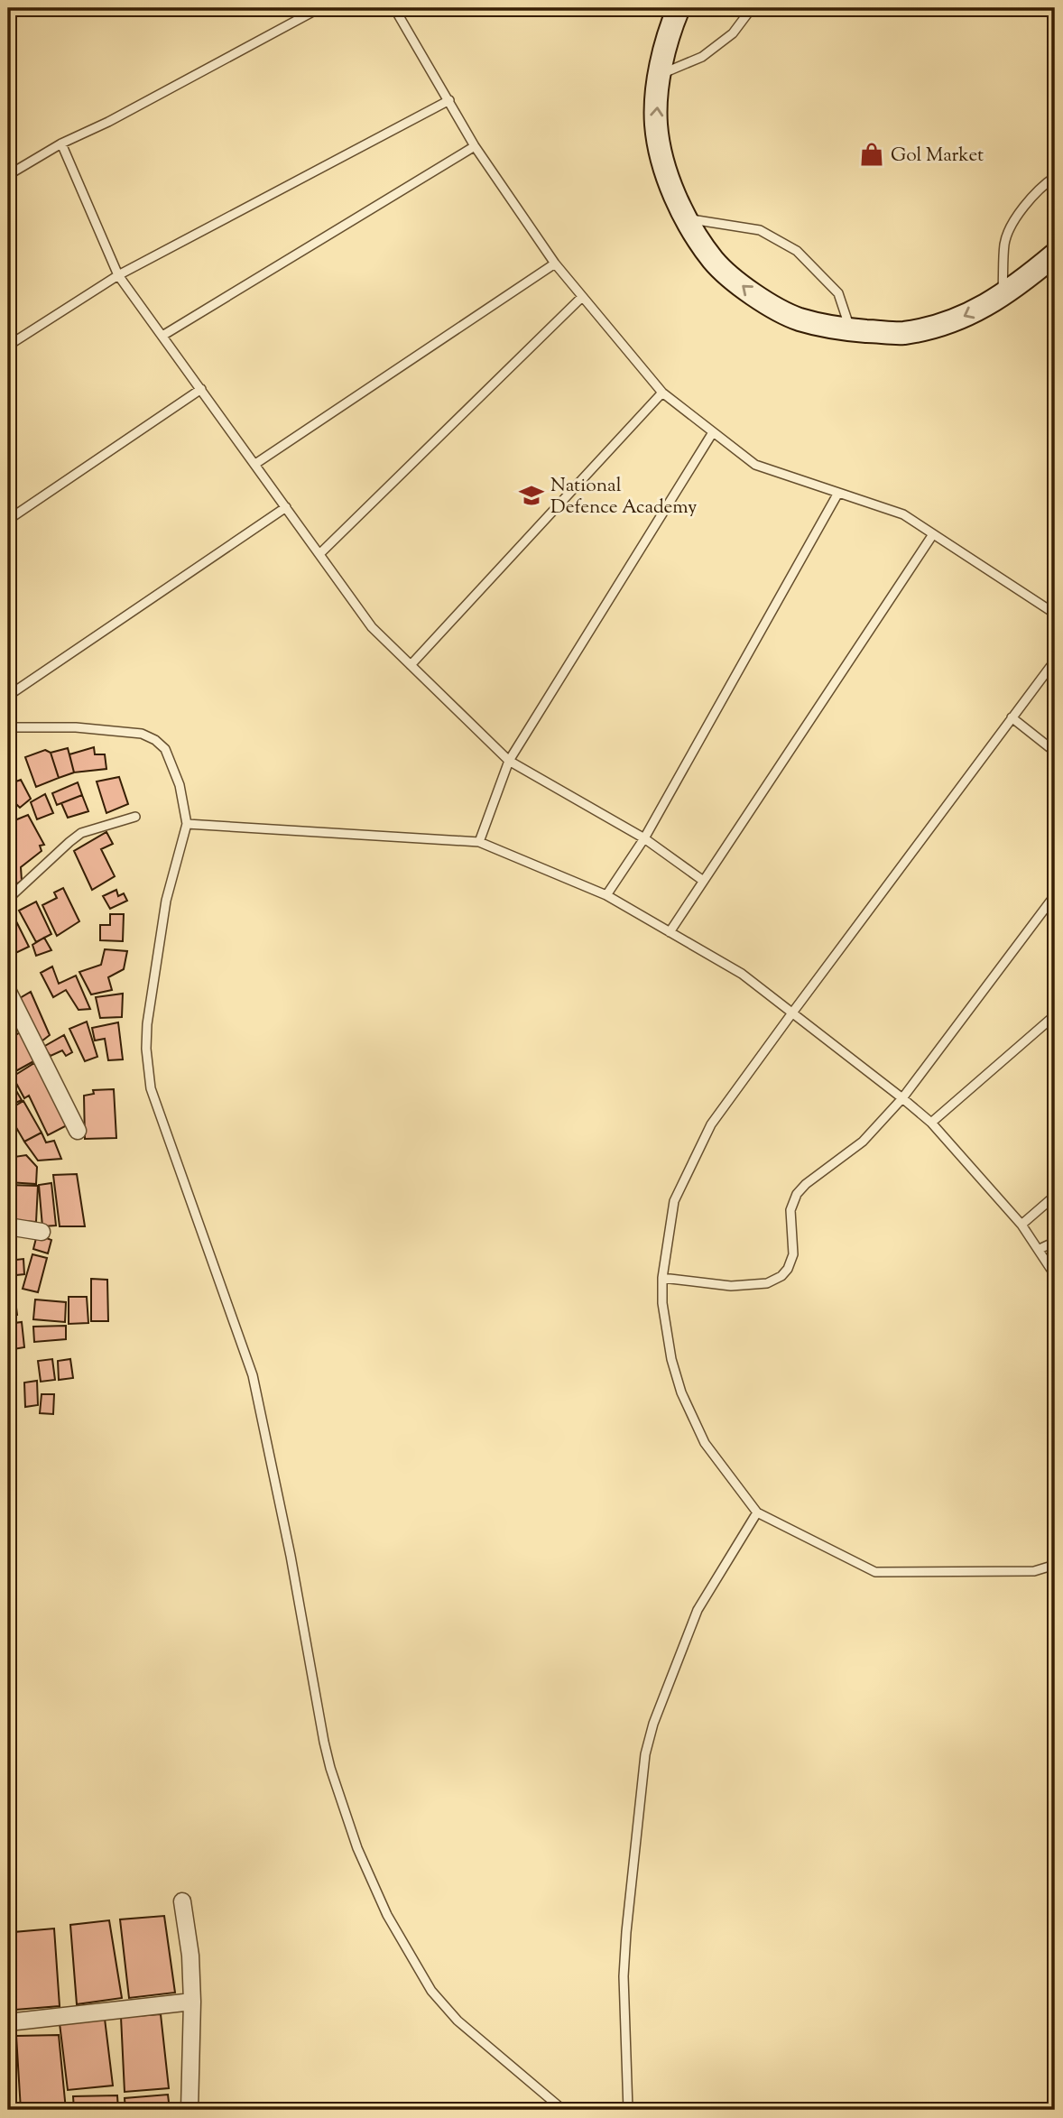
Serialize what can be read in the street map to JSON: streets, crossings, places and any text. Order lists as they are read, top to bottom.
{
  "places": {
    "shop": ["Gol Market"],
    "school or university": ["National Defence Academy"]
  }
}
